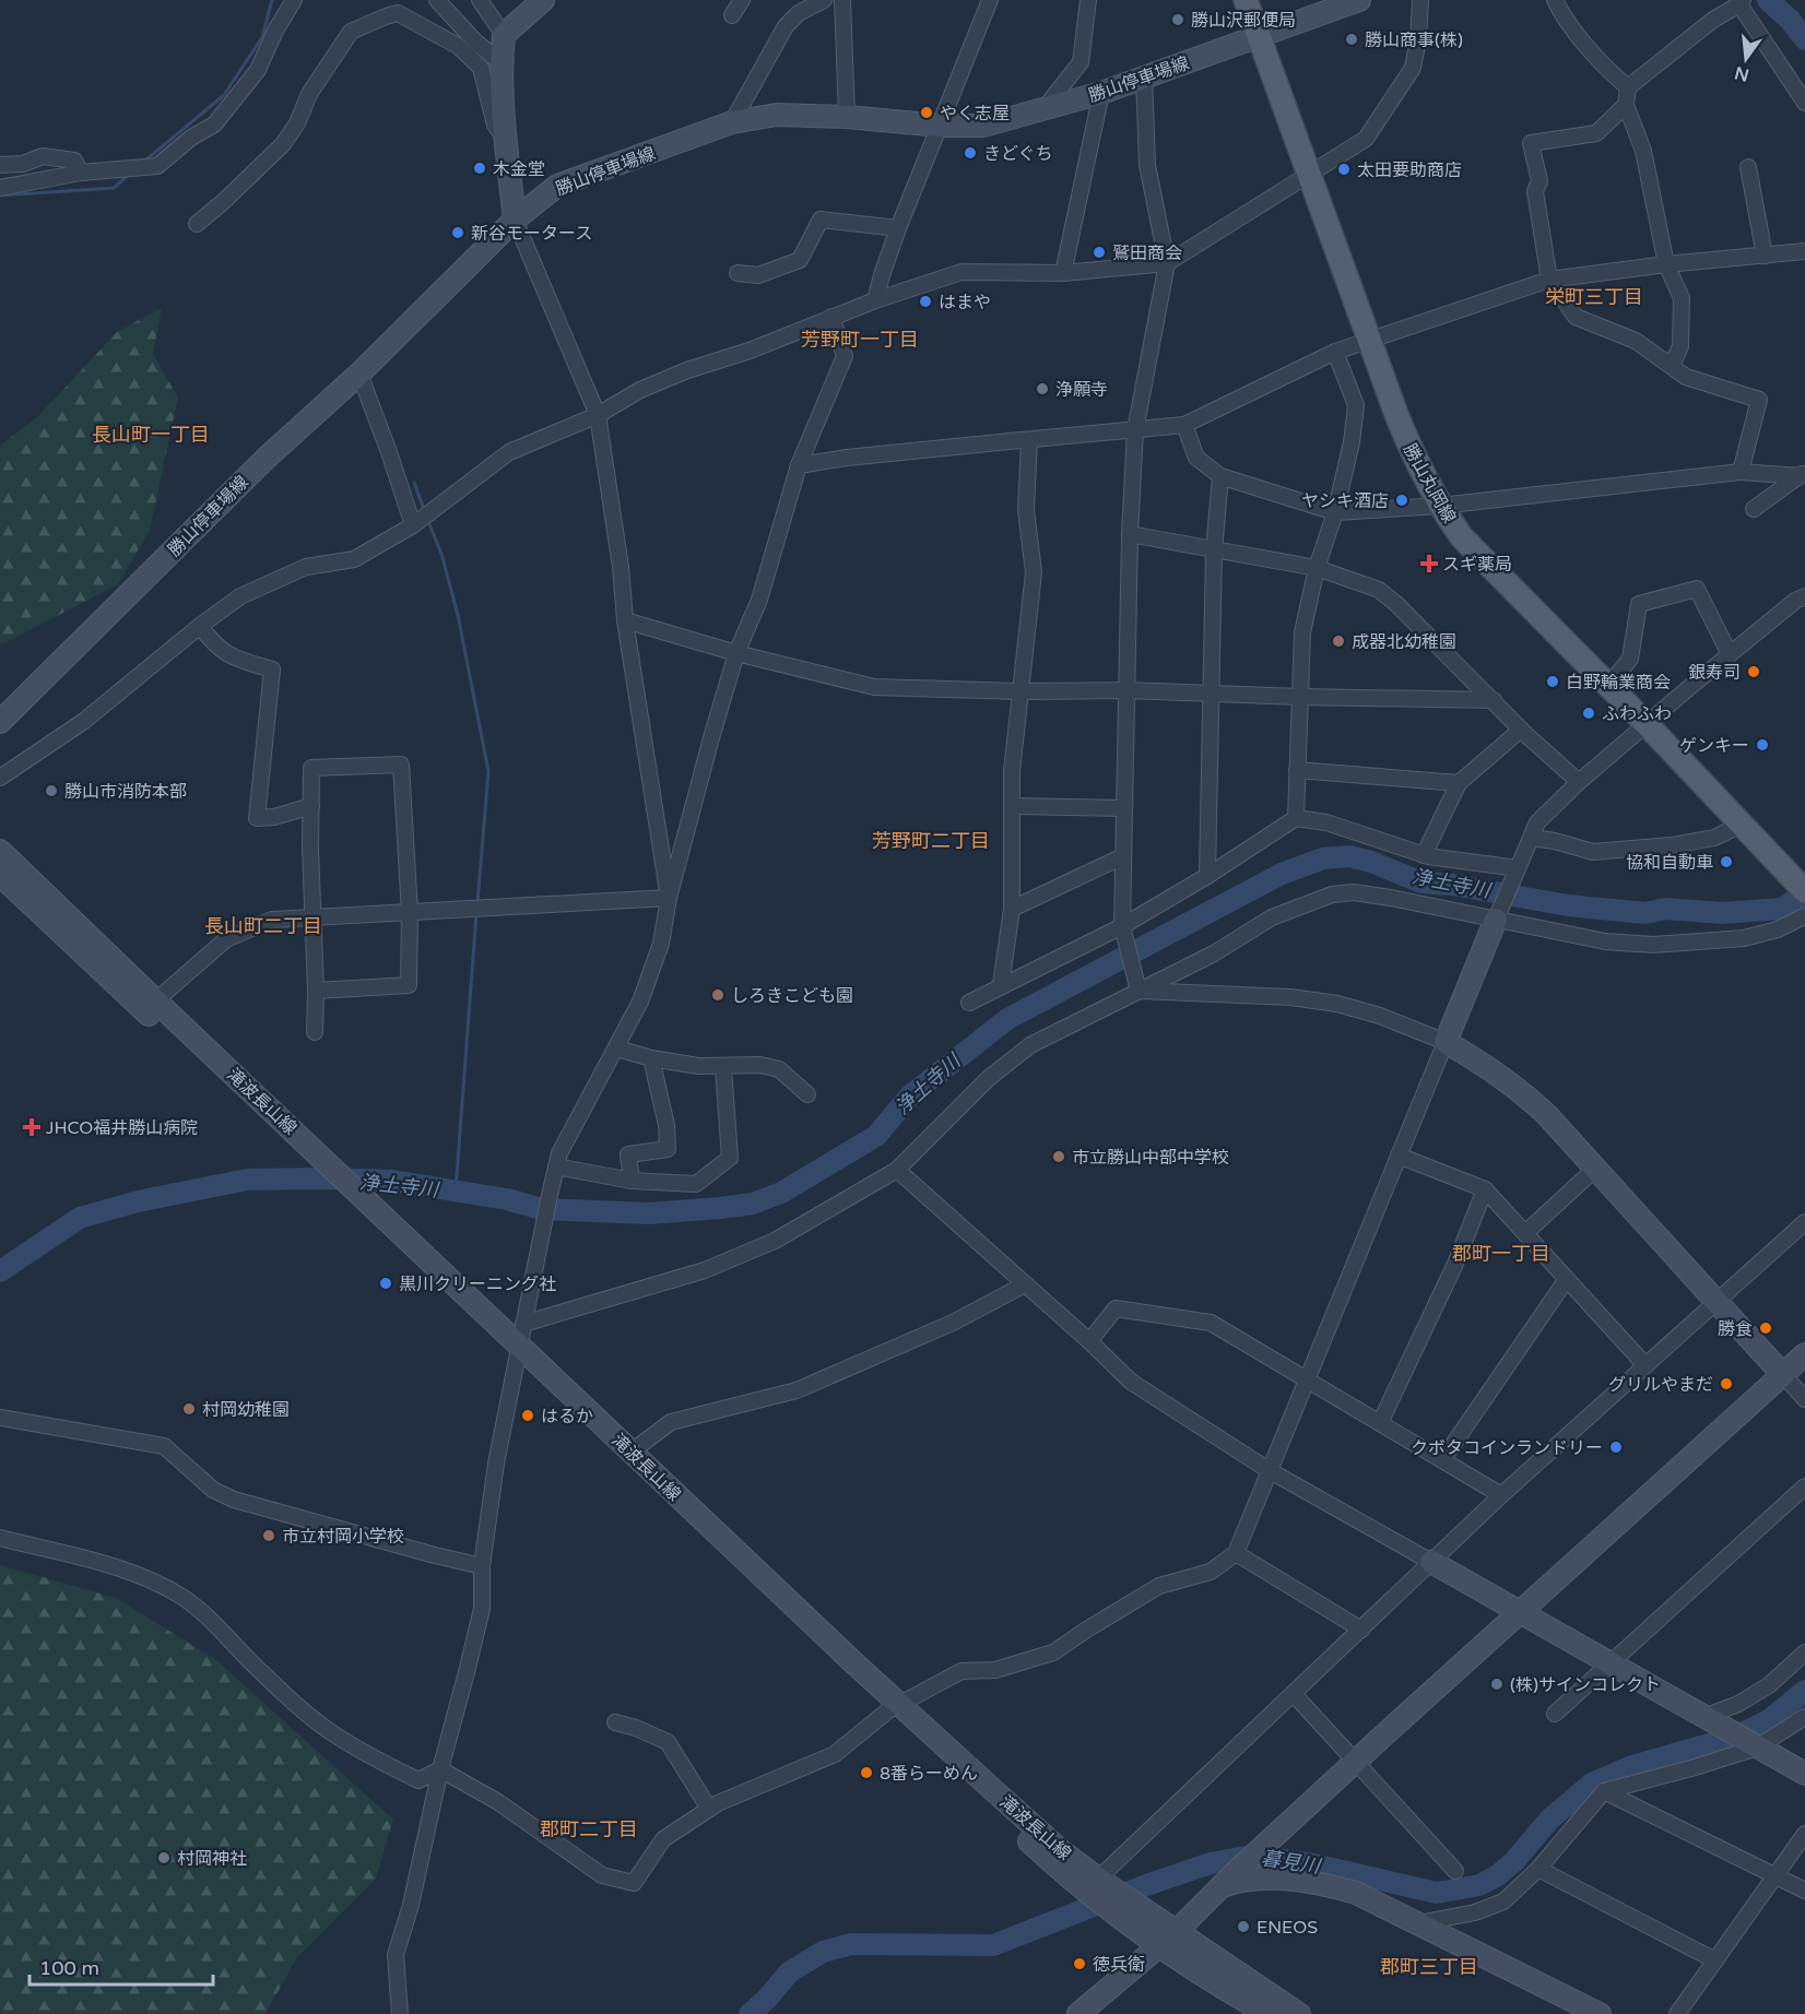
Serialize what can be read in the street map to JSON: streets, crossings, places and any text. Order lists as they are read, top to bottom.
{
  "streets": {
    "main road": ["勝山停車場線", "勝山丸岡線", "滝波長山線"]
  },
  "crossings": [
    ["勝山停車場線", "勝山丸岡線"]
  ],
  "districts": [
    "栄町三丁目",
    "芳野町一丁目",
    "長山町一丁目",
    "芳野町二丁目",
    "長山町二丁目",
    "郡町一丁目",
    "郡町二丁目",
    "郡町三丁目"
  ],
  "water": ["浄土寺川", "暮見川"],
  "places": {
    "other": [
      "勝山沢郵便局",
      "勝山商事(株)",
      "やく志屋",
      "きどぐち",
      "木金堂",
      "太田要助商店",
      "新谷モータース",
      "鷲田商会",
      "はまや",
      "浄願寺",
      "ヤシキ酒店",
      "成器北幼稚園",
      "銀寿司",
      "白野輪業商会",
      "ふわふわ",
      "ゲンキー",
      "勝山市消防本部",
      "協和自動車",
      "しろきこども園",
      "市立勝山中部中学校",
      "黒川クリーニング社",
      "勝食",
      "グリルやまだ",
      "村岡幼稚園",
      "はるか",
      "クボタコインランドリー",
      "市立村岡小学校",
      "(株)サインコレクト",
      "8番らーめん",
      "村岡神社",
      "ENEOS",
      "徳兵衛"
    ],
    "health": ["スギ薬局", "JHCO福井勝山病院"]
  },
  "scale_bar": "100 m",
  "north": "bottom"
}
